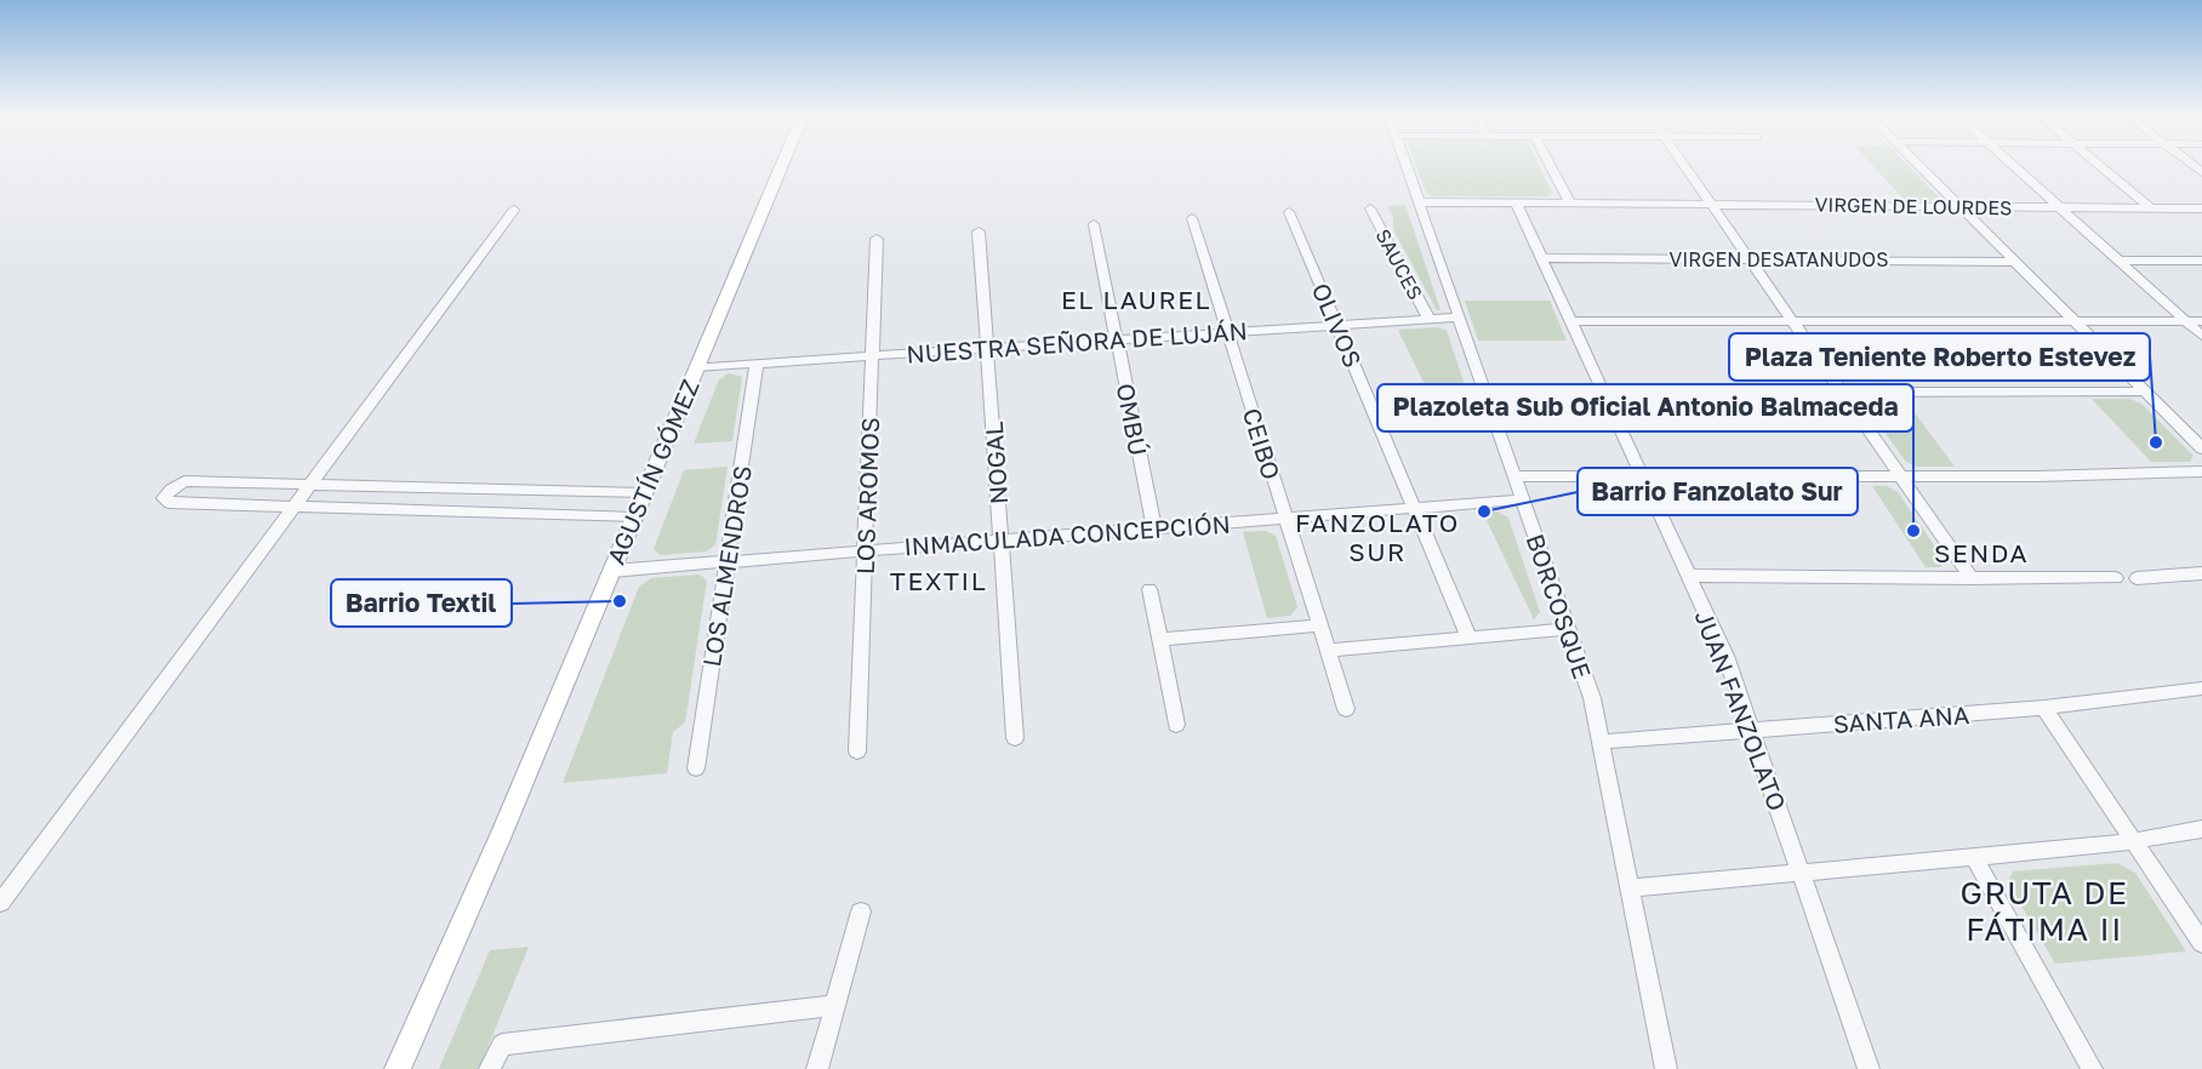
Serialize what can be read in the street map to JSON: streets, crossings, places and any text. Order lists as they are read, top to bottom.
{
  "streets": {
    "main road": ["AGUSTÍN GÓMEZ"],
    "street": [
      "VIRGEN DE LOURDES",
      "VIRGEN DESATANUDOS",
      "SAUCES",
      "OLIVOS",
      "NUESTRA SEÑORA DE LUJÁN",
      "OMBÚ",
      "CEIBO",
      "NOGAL",
      "LOS AROMOS",
      "INMACULADA CONCEPCIÓN",
      "LOS ALMENDROS",
      "BORCOSQUE",
      "JUAN FANZOLATO",
      "SANTA ANA"
    ]
  },
  "crossings": [
    ["VIRGEN DE LOURDES", "BORCOSQUE"],
    ["VIRGEN DE LOURDES", "JUAN FANZOLATO"],
    ["VIRGEN DESATANUDOS", "JUAN FANZOLATO"],
    ["SAUCES", "NUESTRA SEÑORA DE LUJÁN"],
    ["OLIVOS", "NUESTRA SEÑORA DE LUJÁN"],
    ["OLIVOS", "INMACULADA CONCEPCIÓN"],
    ["NUESTRA SEÑORA DE LUJÁN", "OMBÚ"],
    ["NUESTRA SEÑORA DE LUJÁN", "CEIBO"],
    ["NUESTRA SEÑORA DE LUJÁN", "NOGAL"],
    ["NUESTRA SEÑORA DE LUJÁN", "AGUSTÍN GÓMEZ"],
    ["NUESTRA SEÑORA DE LUJÁN", "LOS AROMOS"],
    ["NUESTRA SEÑORA DE LUJÁN", "LOS ALMENDROS"],
    ["NUESTRA SEÑORA DE LUJÁN", "BORCOSQUE"],
    ["OMBÚ", "INMACULADA CONCEPCIÓN"],
    ["CEIBO", "INMACULADA CONCEPCIÓN"],
    ["NOGAL", "INMACULADA CONCEPCIÓN"],
    ["AGUSTÍN GÓMEZ", "INMACULADA CONCEPCIÓN"],
    ["LOS AROMOS", "INMACULADA CONCEPCIÓN"],
    ["INMACULADA CONCEPCIÓN", "LOS ALMENDROS"],
    ["INMACULADA CONCEPCIÓN", "BORCOSQUE"],
    ["BORCOSQUE", "SANTA ANA"],
    ["JUAN FANZOLATO", "SANTA ANA"]
  ],
  "districts": [
    "EL LAUREL",
    "FANZOLATO SUR",
    "SENDA",
    "TEXTIL",
    "GRUTA DE FÁTIMA II"
  ],
  "places": [
    "Plaza Teniente Roberto Estevez",
    "Barrio Fanzolato Sur",
    "Plazoleta Sub Oficial Antonio Balmaceda",
    "Barrio Textil"
  ]
}
